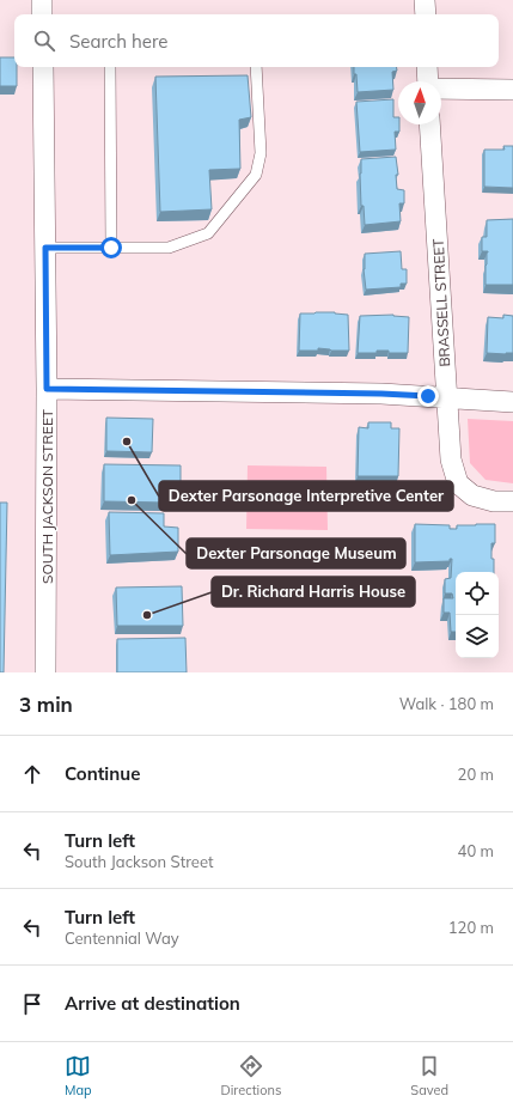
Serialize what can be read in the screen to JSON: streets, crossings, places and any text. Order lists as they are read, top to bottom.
{
  "streets": {
    "street": ["BRASSELL STREET", "SOUTH JACKSON STREET"]
  },
  "places": ["Dexter Parsonage Interpretive Center", "Dexter Parsonage Museum", "Dr. Richard Harris House"],
  "north": "top",
  "page": {
    "search": "Search here",
    "heading": ["3 min", "Walk · 180 m"],
    "list": [
      ["Continue", "20 m"],
      ["Turn left", "South Jackson Street", "40 m"],
      ["Turn left", "Centennial Way", "120 m"],
      "Arrive at destination"
    ],
    "nav": ["Map", "Directions", "Saved"]
  }
}
